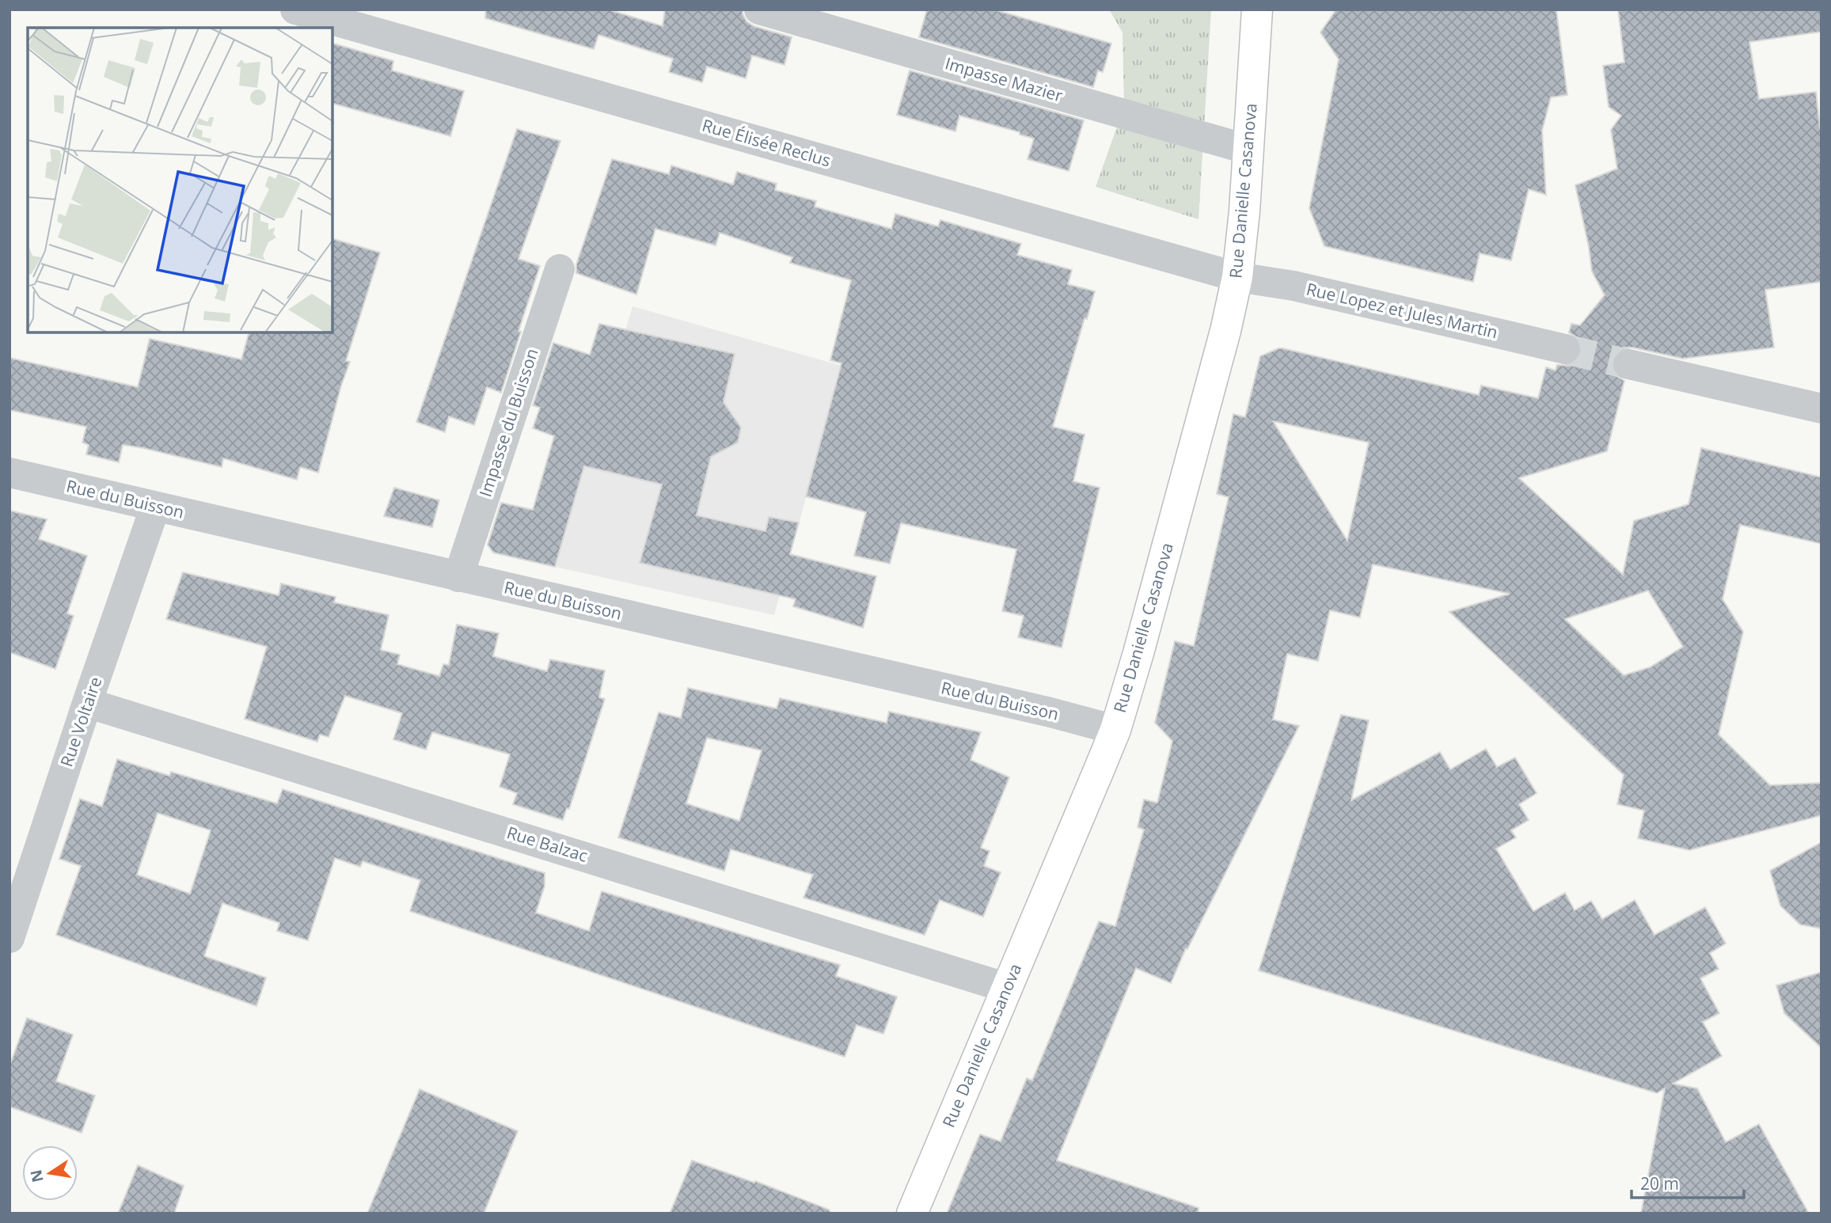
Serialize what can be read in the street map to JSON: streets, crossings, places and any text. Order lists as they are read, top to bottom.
{
  "streets": {
    "main road": ["Rue Danielle Casanova"],
    "street": [
      "Impasse Mazier",
      "Rue Élisée Reclus",
      "Rue Lopez et Jules Martin",
      "Impasse du Buisson",
      "Rue du Buisson",
      "Rue Voltaire",
      "Rue Balzac"
    ]
  },
  "crossings": [
    ["Impasse Mazier", "Rue Danielle Casanova"],
    ["Rue Élisée Reclus", "Rue Danielle Casanova"],
    ["Rue Élisée Reclus", "Rue Lopez et Jules Martin"],
    ["Rue Danielle Casanova", "Rue Lopez et Jules Martin"],
    ["Rue Danielle Casanova", "Rue du Buisson"],
    ["Rue Danielle Casanova", "Rue Balzac"],
    ["Impasse du Buisson", "Rue du Buisson"],
    ["Rue du Buisson", "Rue Voltaire"],
    ["Rue Voltaire", "Rue Balzac"]
  ],
  "scale_bar": "20 m",
  "north": "left"
}
